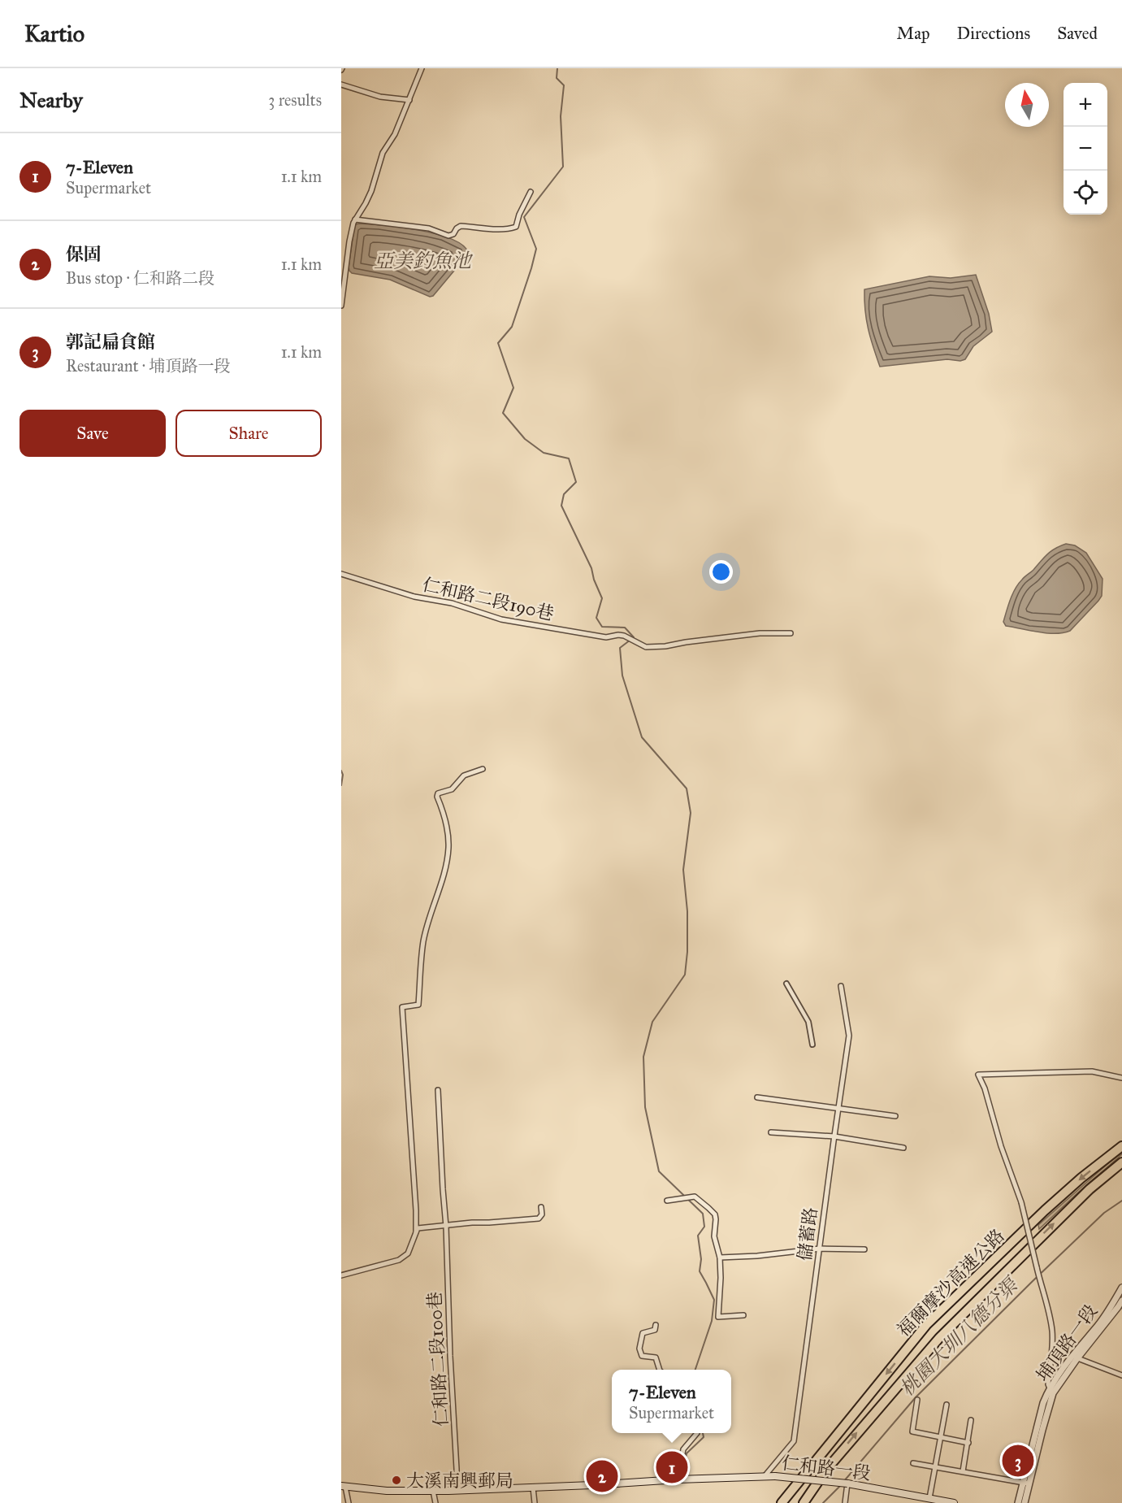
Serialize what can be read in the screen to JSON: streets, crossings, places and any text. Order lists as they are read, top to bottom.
{
  "streets": {
    "highway": ["福爾摩沙高速公路"],
    "main road": ["仁和路一段"],
    "street": [
      "仁和路二段190巷",
      "儲蓄路",
      "埔頂路一段",
      "仁和路二段100巷"
    ]
  },
  "crossings": [
    ["儲蓄路", "仁和路一段"],
    ["仁和路二段100巷", "仁和路一段"]
  ],
  "water": ["亞美釣魚池", "桃園大圳八德分渠"],
  "places": ["大溪南興郵局"],
  "north": "top",
  "page": {
    "header": "Kartio",
    "nav": ["Map", "Directions", "Saved"],
    "heading": ["Nearby", "3 results"],
    "map_buttons": ["+", "−"],
    "list": [
      {
        "mark": "1",
        "name": "7-Eleven",
        "note": "Supermarket",
        "value": "1.1 km"
      },
      {
        "mark": "2",
        "name": "保固",
        "note": "Bus stop · 仁和路二段",
        "value": "1.1 km"
      },
      {
        "mark": "3",
        "name": "郭記扁食館",
        "note": "Restaurant · 埔頂路一段",
        "value": "1.1 km"
      }
    ],
    "buttons": ["Save", "Share"],
    "popup": ["7-Eleven", "Supermarket"],
    "pins": ["3", "1", "2"]
  }
}
